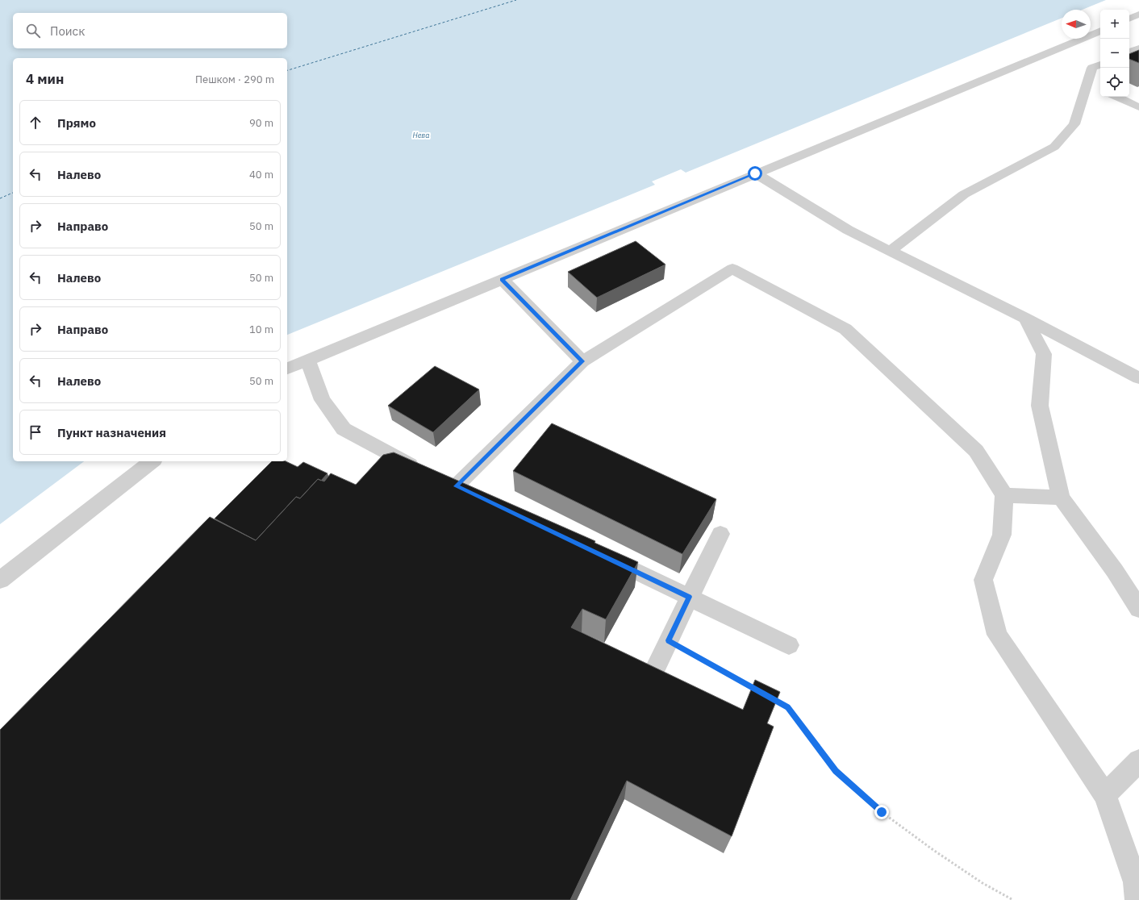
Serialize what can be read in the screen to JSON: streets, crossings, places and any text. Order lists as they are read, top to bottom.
{
  "water": ["Нева"],
  "north": "left",
  "page": {
    "map_buttons": ["+", "−"],
    "search": "Поиск",
    "heading": ["4 мин", "Пешком · 290 m"],
    "list": [
      ["Прямо", "90 m"],
      ["Налево", "40 m"],
      ["Направо", "50 m"],
      ["Налево", "50 m"],
      ["Направо", "10 m"],
      ["Налево", "50 m"],
      "Пункт назначения"
    ]
  }
}
